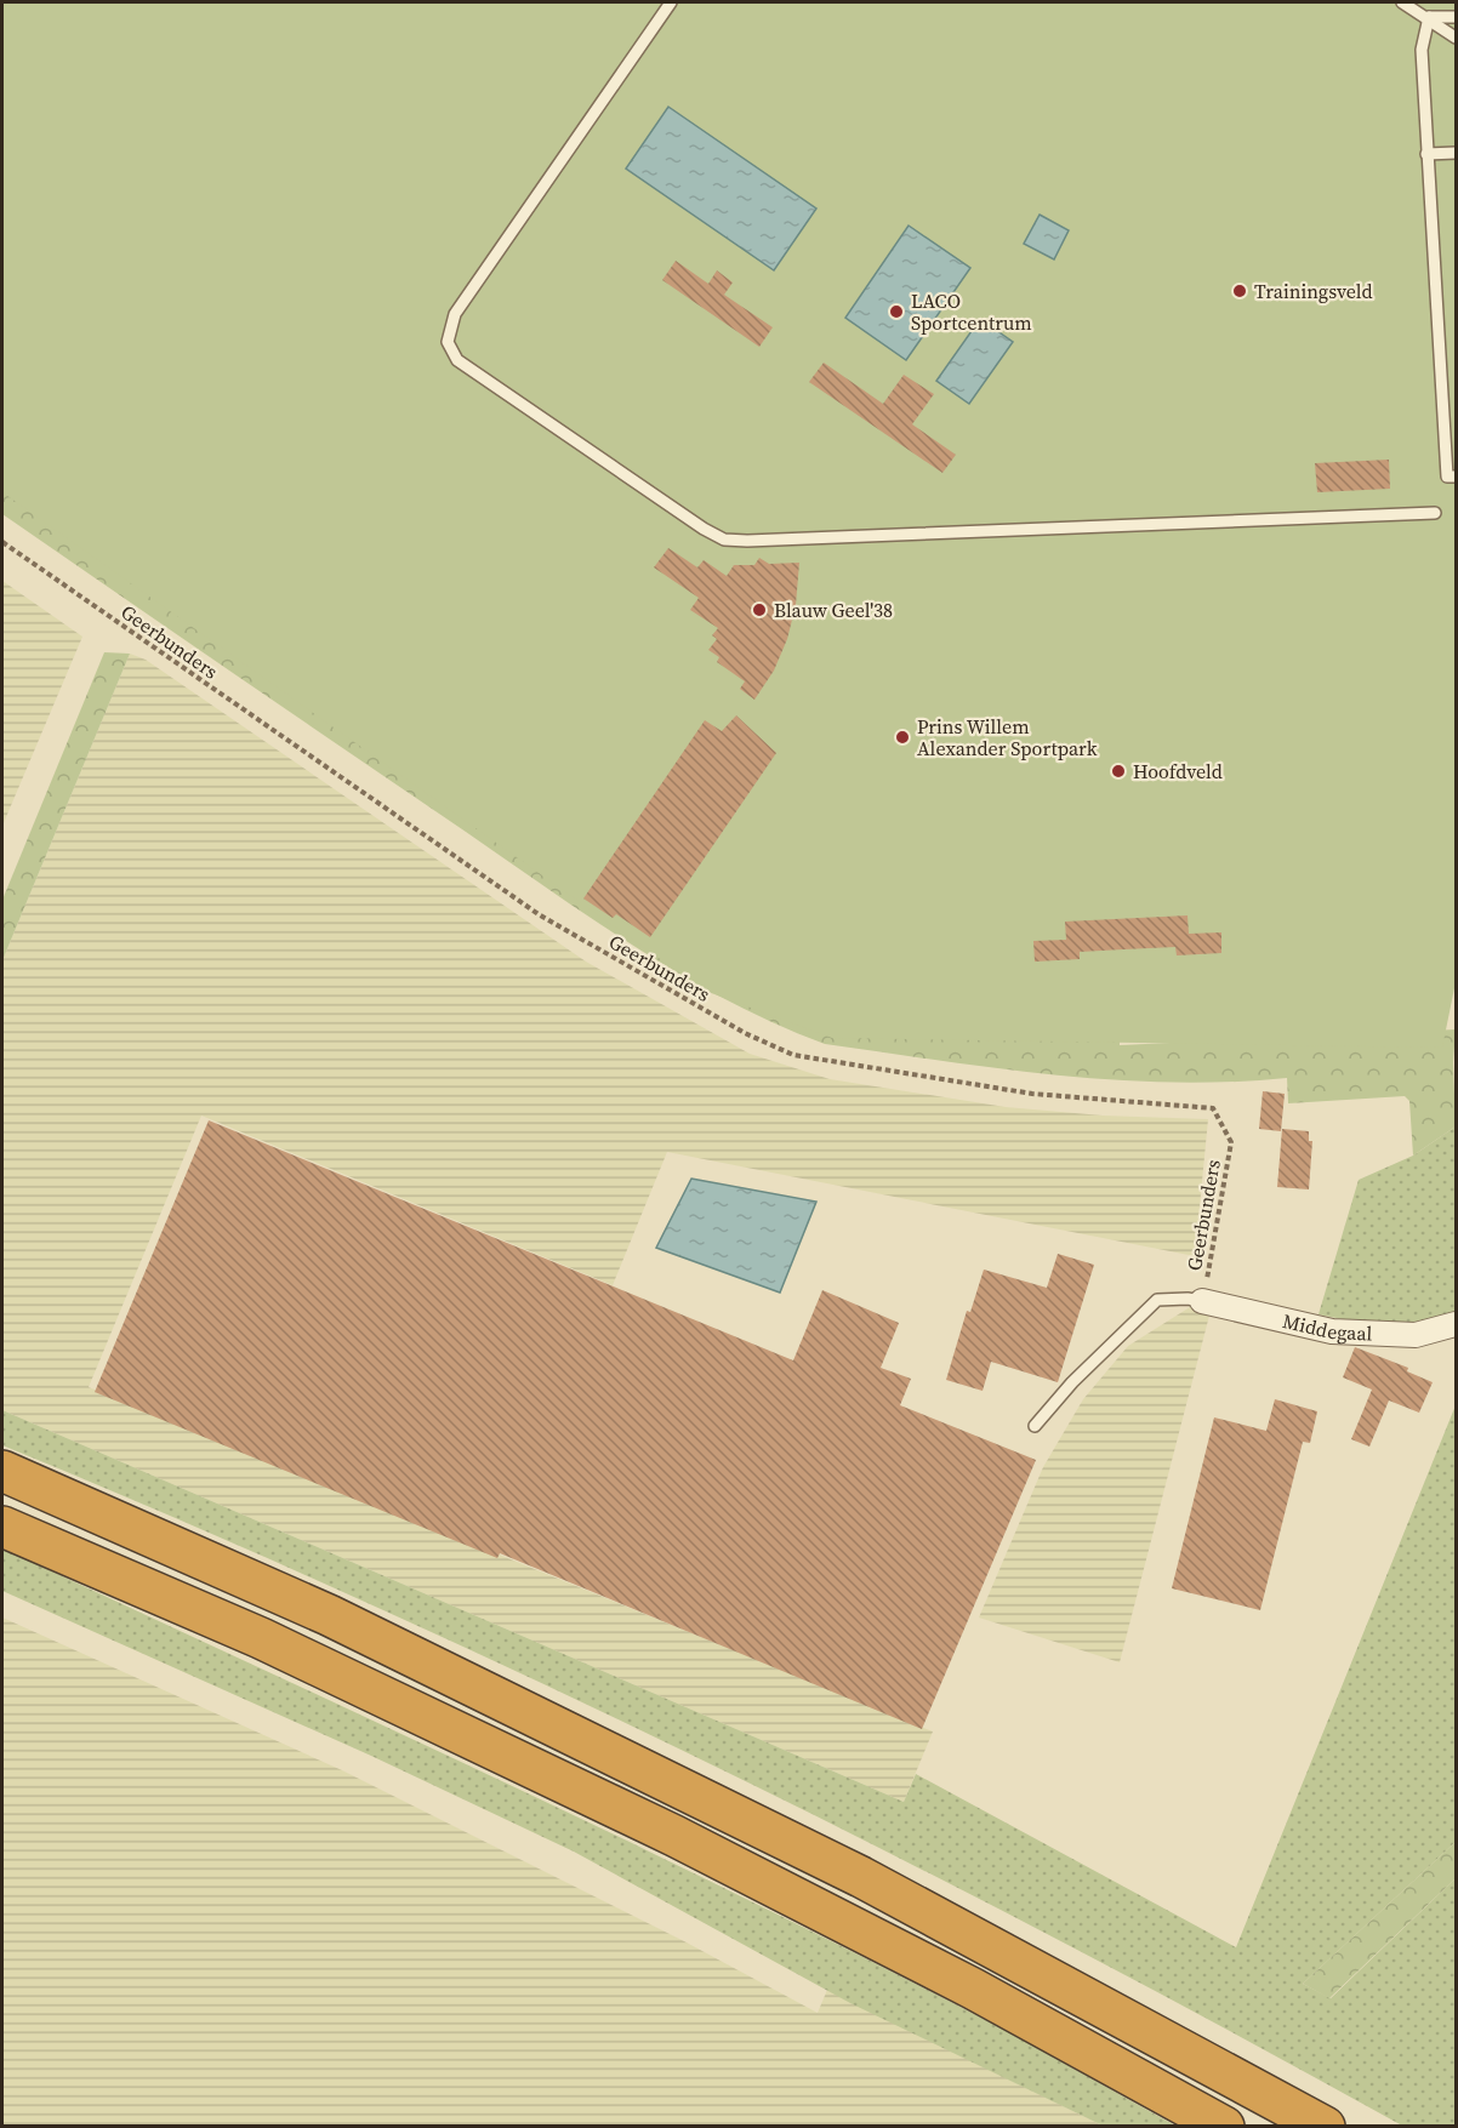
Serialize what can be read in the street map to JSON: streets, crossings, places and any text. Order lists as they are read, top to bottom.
{
  "streets": {
    "street": ["Middegaal"],
    "path": ["Geerbunders"]
  },
  "crossings": [
    ["Geerbunders", "Middegaal"]
  ],
  "places": [
    "Trainingsveld",
    "LACO Sportcentrum",
    "Blauw Geel'38",
    "Prins Willem Alexander Sportpark",
    "Hoofdveld"
  ]
}
